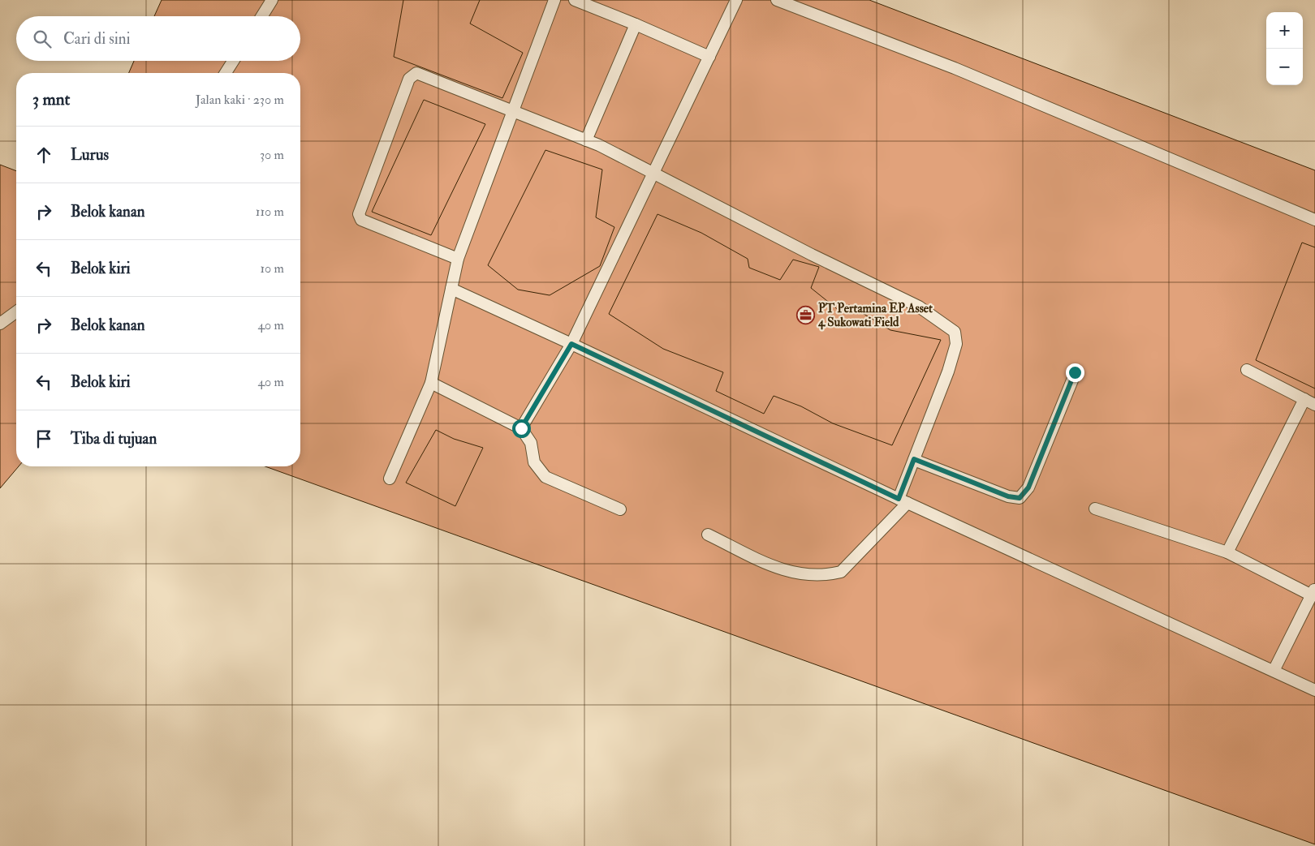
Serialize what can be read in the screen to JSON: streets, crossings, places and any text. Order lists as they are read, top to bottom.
{
  "places": {
    "office": ["PT Pertamina EP Asset 4 Sukowati Field"]
  },
  "page": {
    "map_buttons": ["+", "−"],
    "search": "Cari di sini",
    "heading": ["3 mnt", "Jalan kaki · 230 m"],
    "list": [
      ["Lurus", "30 m"],
      ["Belok kanan", "110 m"],
      ["Belok kiri", "10 m"],
      ["Belok kanan", "40 m"],
      ["Belok kiri", "40 m"],
      "Tiba di tujuan"
    ]
  }
}
